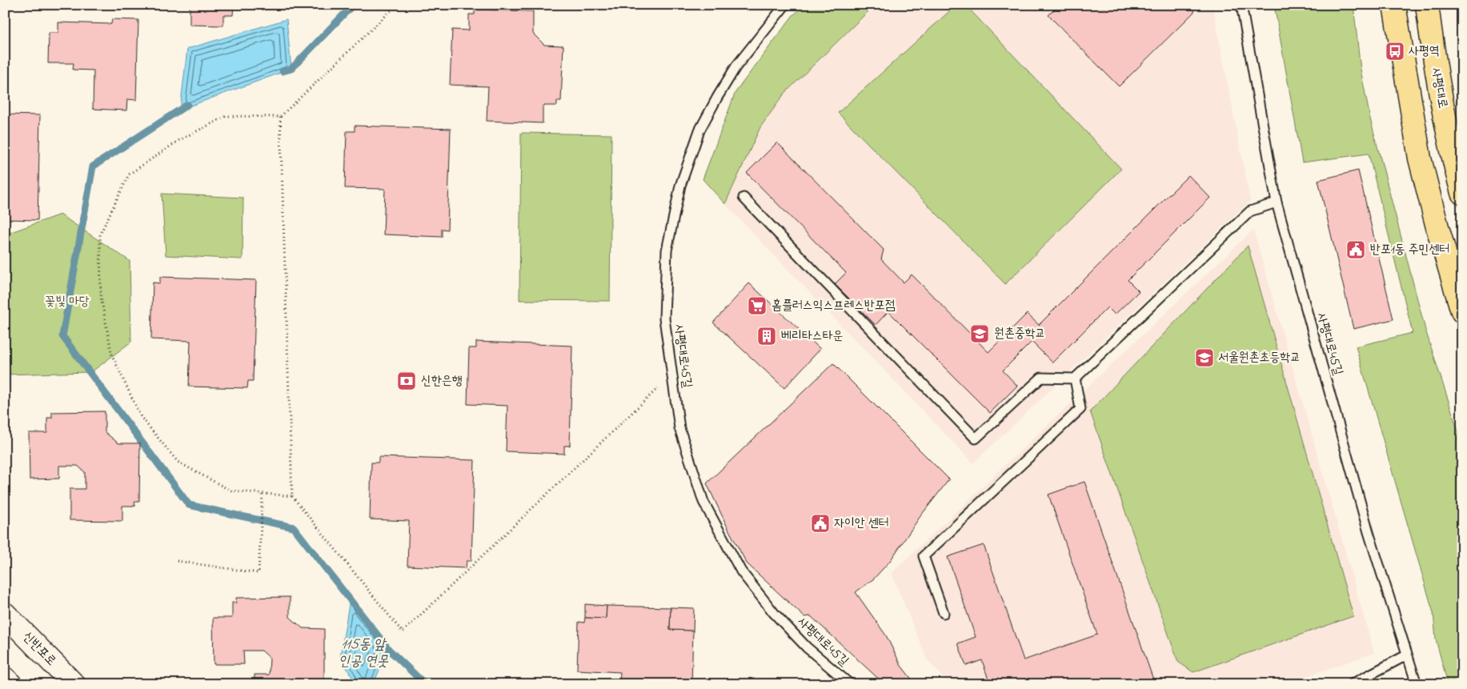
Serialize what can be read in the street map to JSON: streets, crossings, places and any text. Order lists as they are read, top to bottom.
{
  "streets": {
    "main road": ["사평대로", "신반포로"],
    "lane": ["사평대로45길"]
  },
  "water": ["115동 앞 인공 연못"],
  "parks": ["꽃빛 마당"],
  "places": {
    "bus stop": ["사평역"],
    "public building": ["반포1동 주민센터", "자이안 센터"],
    "supermarket": ["홈플러스익스프레스반포점"],
    "school or university": ["원촌중학교", "서울원촌초등학교"],
    "building": ["베리타스타운"],
    "bank": ["신한은행"]
  }
}
